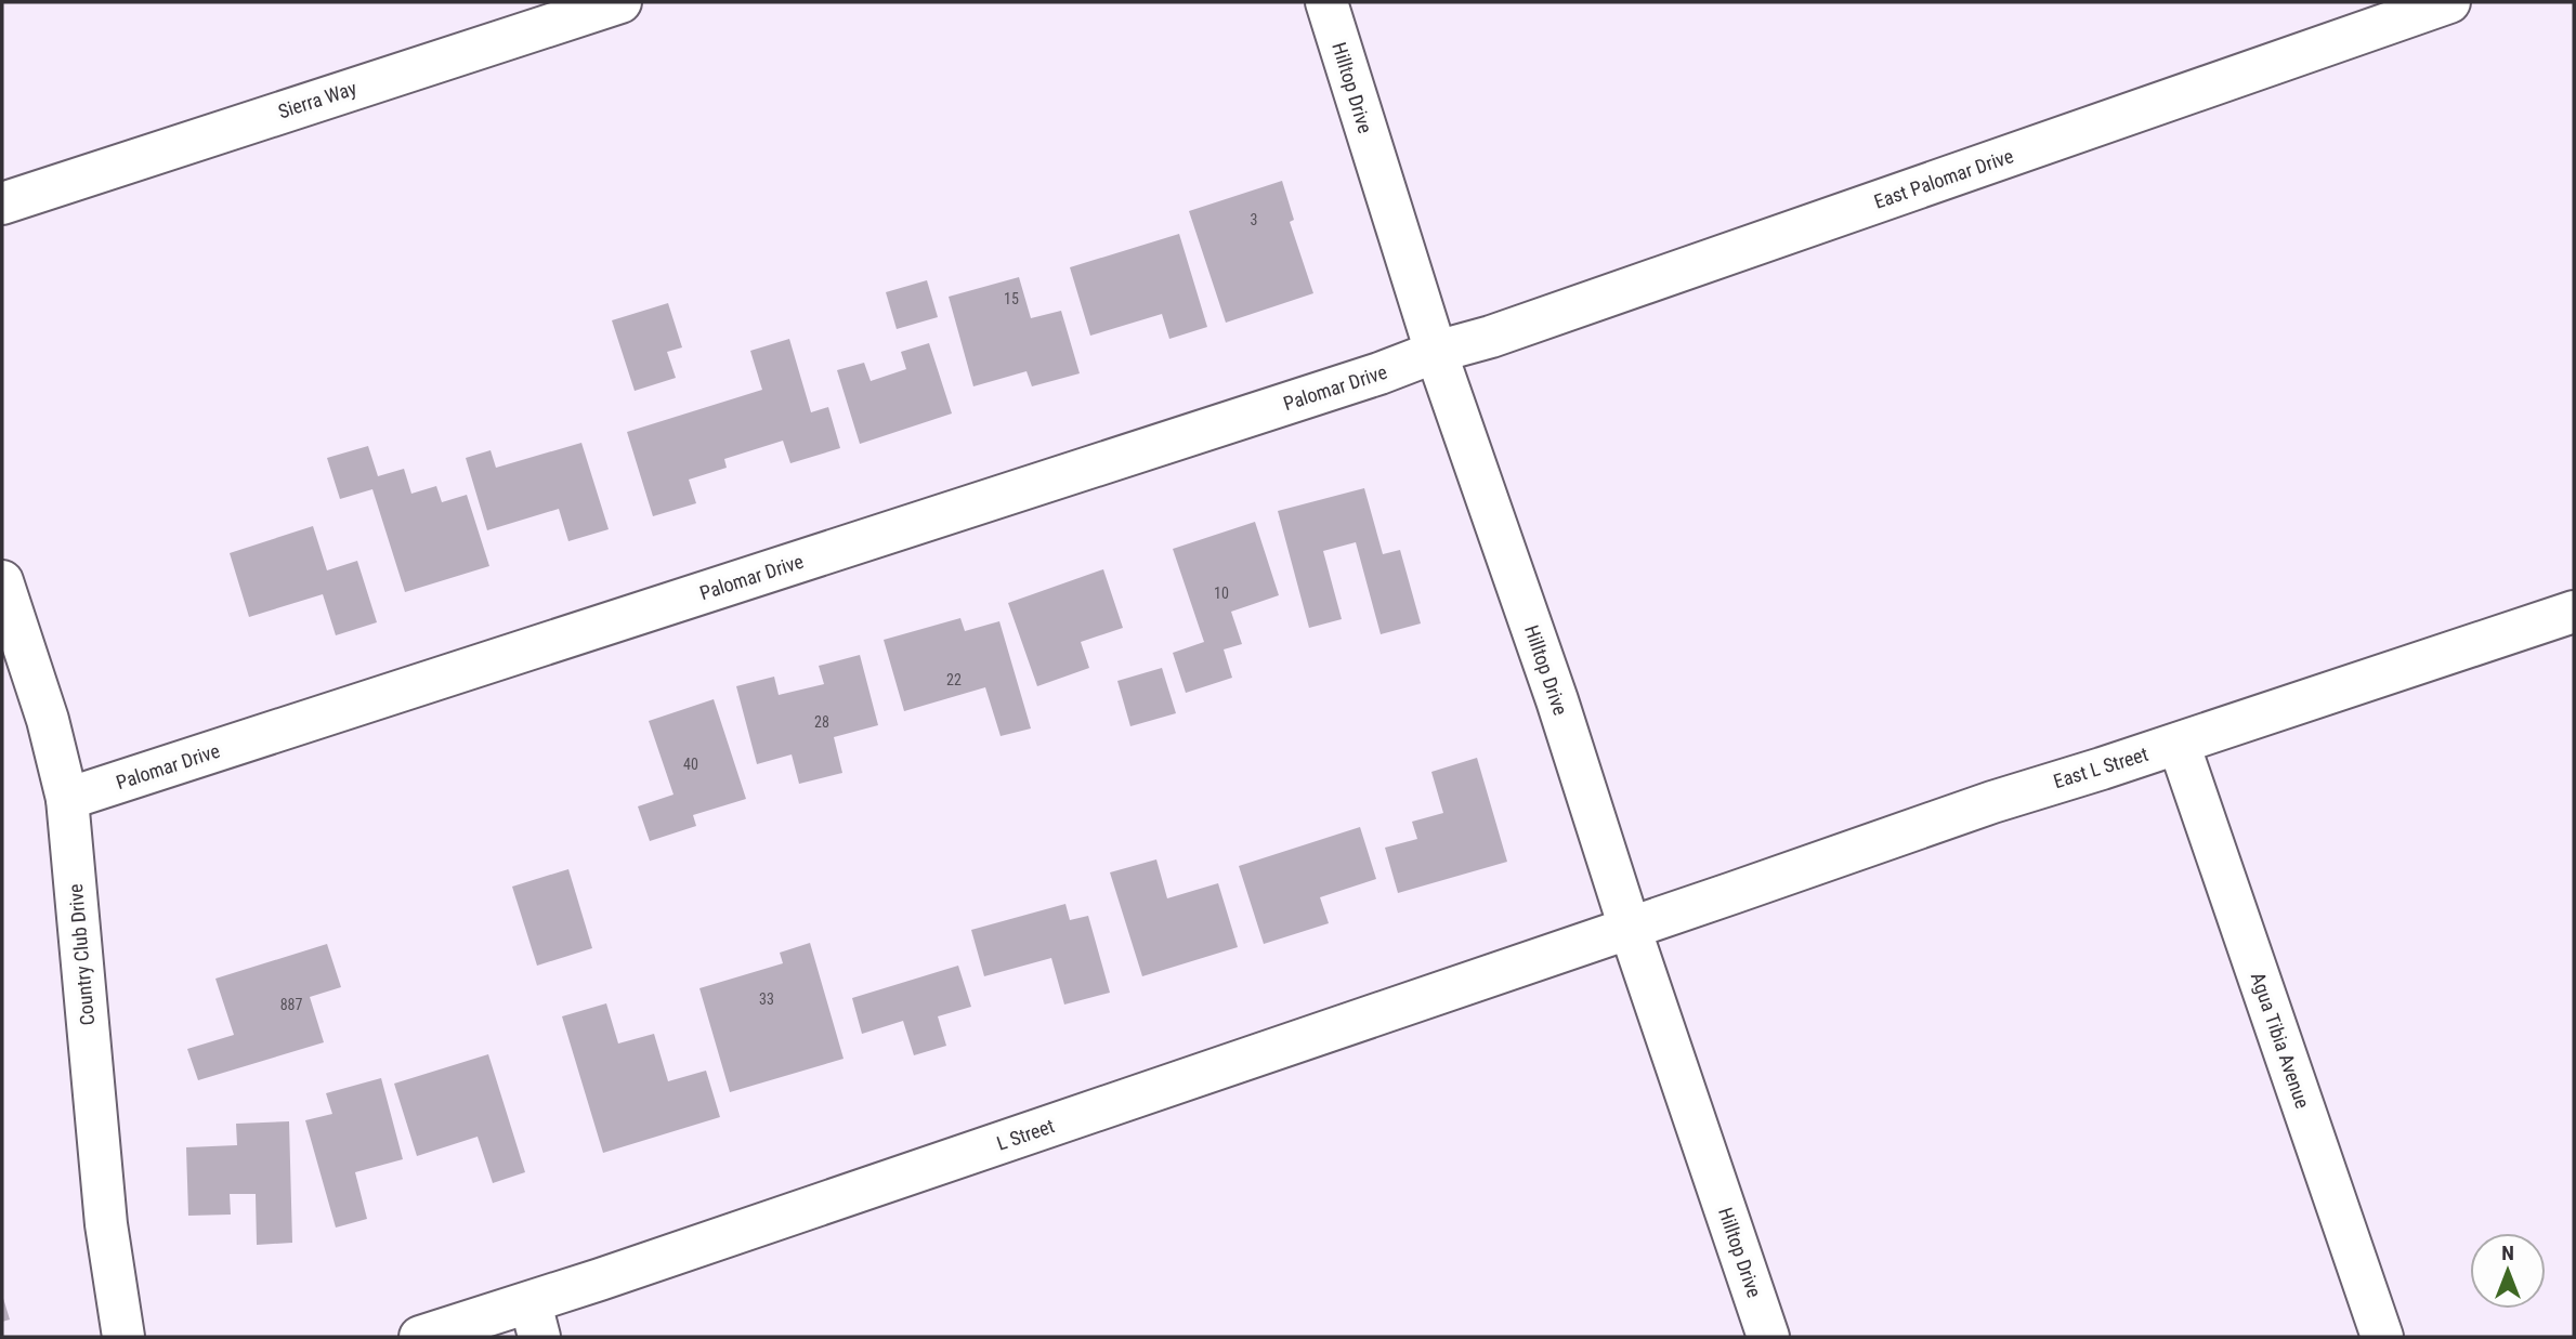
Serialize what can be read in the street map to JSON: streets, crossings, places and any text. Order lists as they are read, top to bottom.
{
  "streets": {
    "street": [
      "Hilltop Drive",
      "Sierra Way",
      "East Palomar Drive",
      "Palomar Drive",
      "East L Street",
      "Country Club Drive",
      "Agua Tibia Avenue",
      "L Street"
    ]
  },
  "crossings": [
    ["Hilltop Drive", "East Palomar Drive"],
    ["Hilltop Drive", "Palomar Drive"],
    ["Hilltop Drive", "East L Street"],
    ["Hilltop Drive", "L Street"],
    ["East Palomar Drive", "Palomar Drive"],
    ["Palomar Drive", "Country Club Drive"],
    ["East L Street", "Agua Tibia Avenue"],
    ["East L Street", "L Street"]
  ],
  "house_numbers": [
    "3",
    "15",
    "10",
    "22",
    "28",
    "40",
    "33",
    "887"
  ],
  "north": "top"
}
